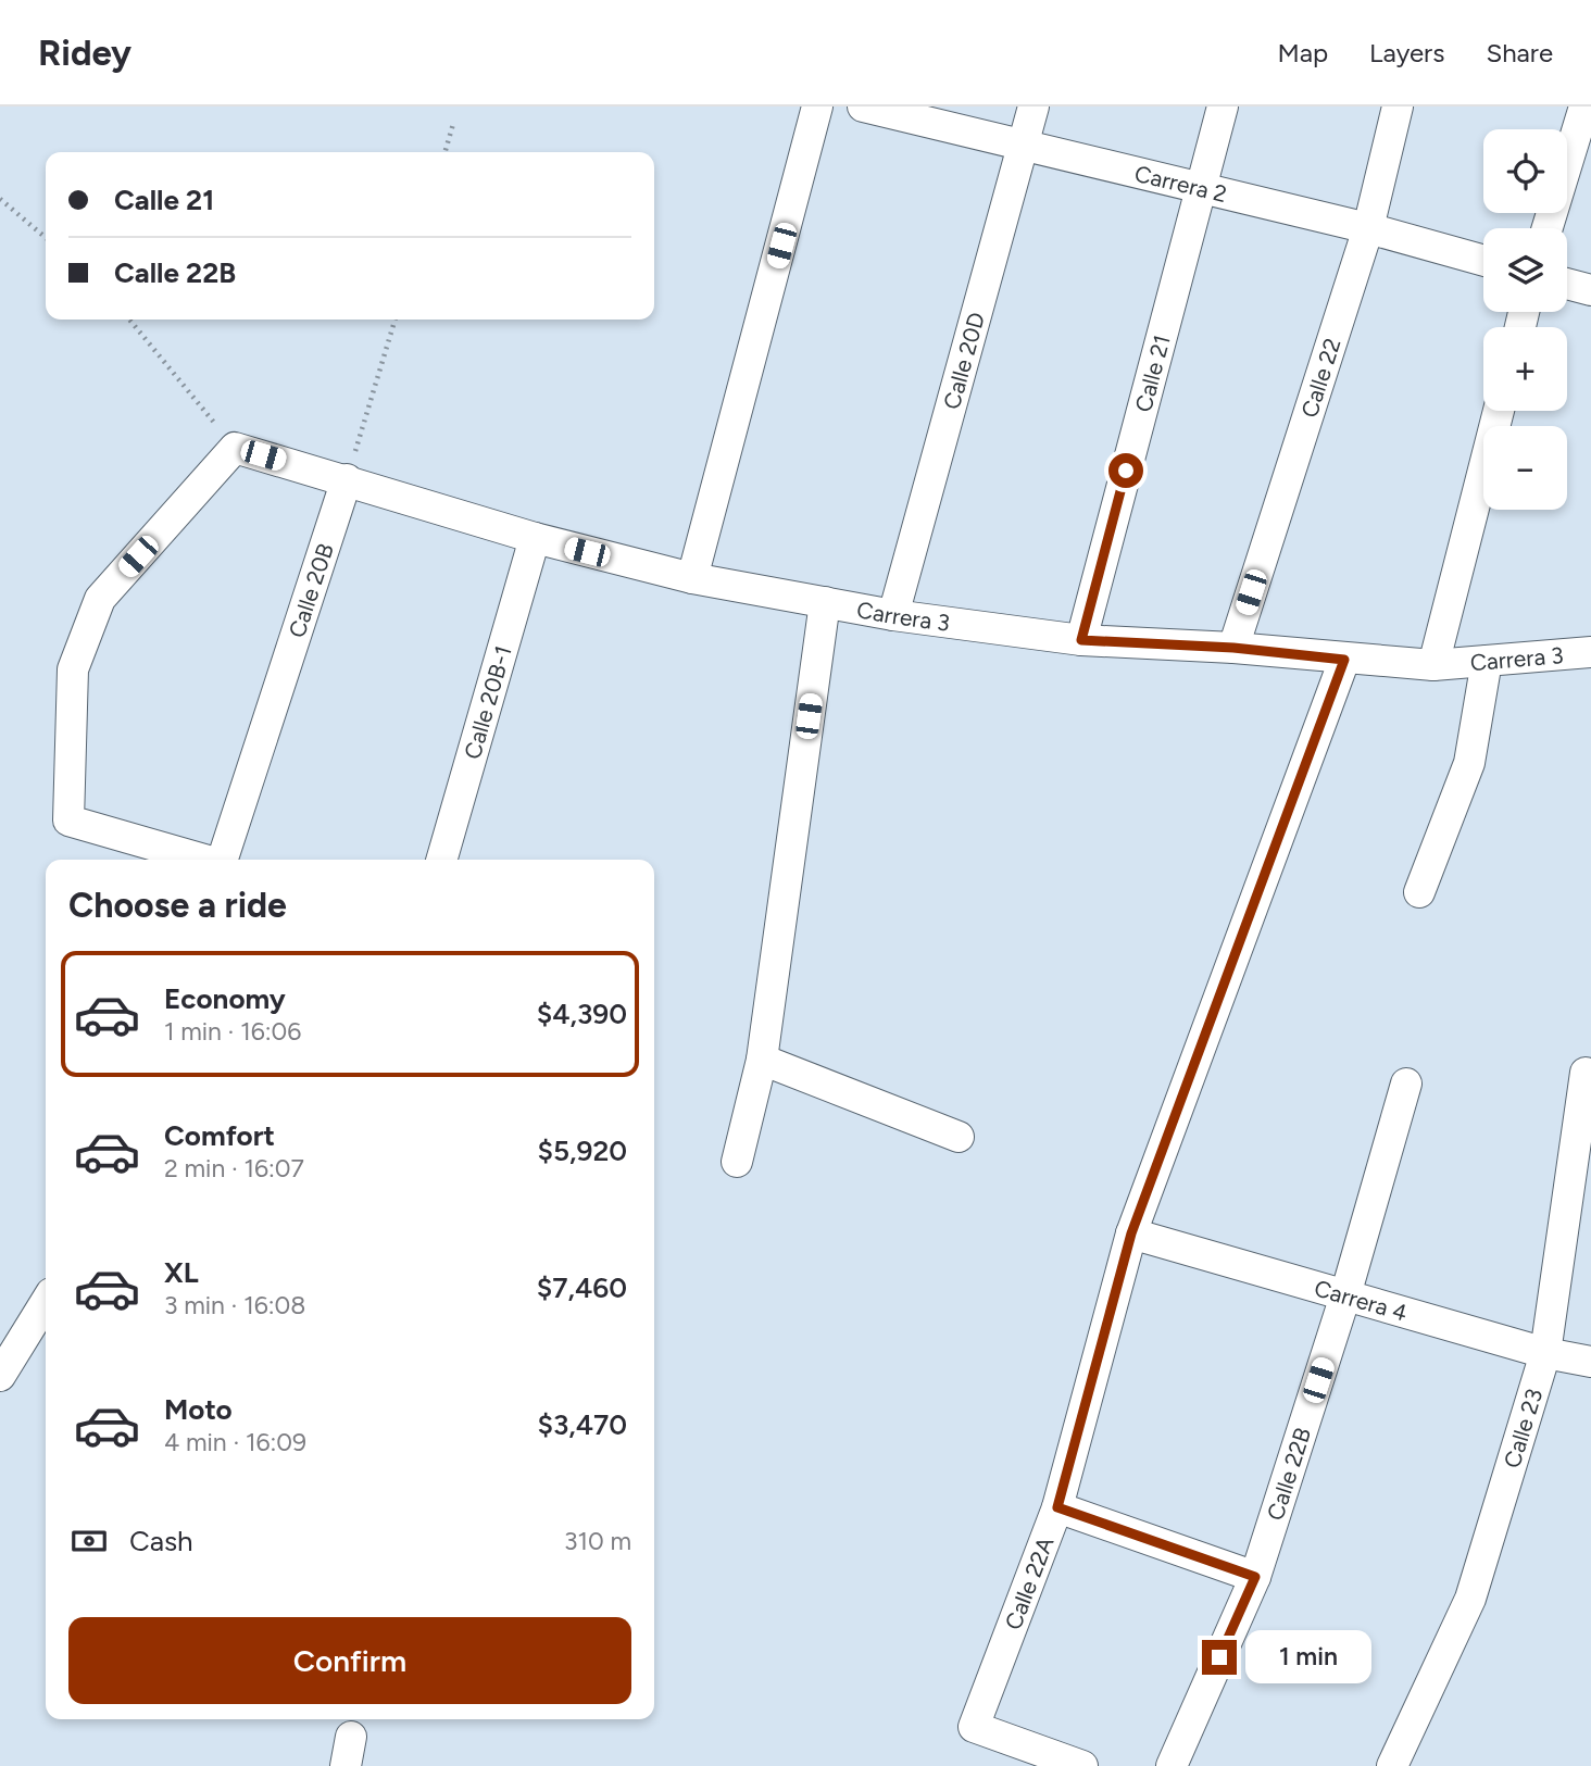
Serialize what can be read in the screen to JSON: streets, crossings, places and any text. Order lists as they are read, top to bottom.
{
  "streets": {
    "street": [
      "Carrera 2",
      "Calle 20D",
      "Calle 21",
      "Calle 22",
      "Calle 20B",
      "Carrera 3",
      "Calle 20B-1",
      "Carrera 4",
      "Calle 23",
      "Calle 22B",
      "Calle 22A"
    ]
  },
  "crossings": [
    ["Carrera 2", "Calle 20D"],
    ["Carrera 2", "Calle 21"],
    ["Carrera 2", "Calle 22"],
    ["Calle 20D", "Carrera 3"],
    ["Calle 21", "Carrera 3"],
    ["Calle 22", "Carrera 3"],
    ["Calle 20B", "Carrera 3"],
    ["Carrera 3", "Calle 20B-1"],
    ["Carrera 3", "Calle 22A"],
    ["Carrera 4", "Calle 23"],
    ["Carrera 4", "Calle 22B"],
    ["Carrera 4", "Calle 22A"]
  ],
  "page": {
    "header": "Ridey",
    "nav": ["Map", "Layers", "Share"],
    "map_buttons": ["+", "−"],
    "banner": ["Calle 21", "Calle 22B"],
    "heading": "Choose a ride",
    "list": [
      {
        "name": "Economy",
        "note": "1 min · 16:06",
        "value": "$4,390"
      },
      {
        "name": "Comfort",
        "note": "2 min · 16:07",
        "value": "$5,920"
      },
      {
        "name": "XL",
        "note": "3 min · 16:08",
        "value": "$7,460"
      },
      {
        "name": "Moto",
        "note": "4 min · 16:09",
        "value": "$3,470"
      }
    ],
    "pay": ["Cash", "310 m"],
    "buttons": "Confirm",
    "bubble": "1 min"
  }
}
